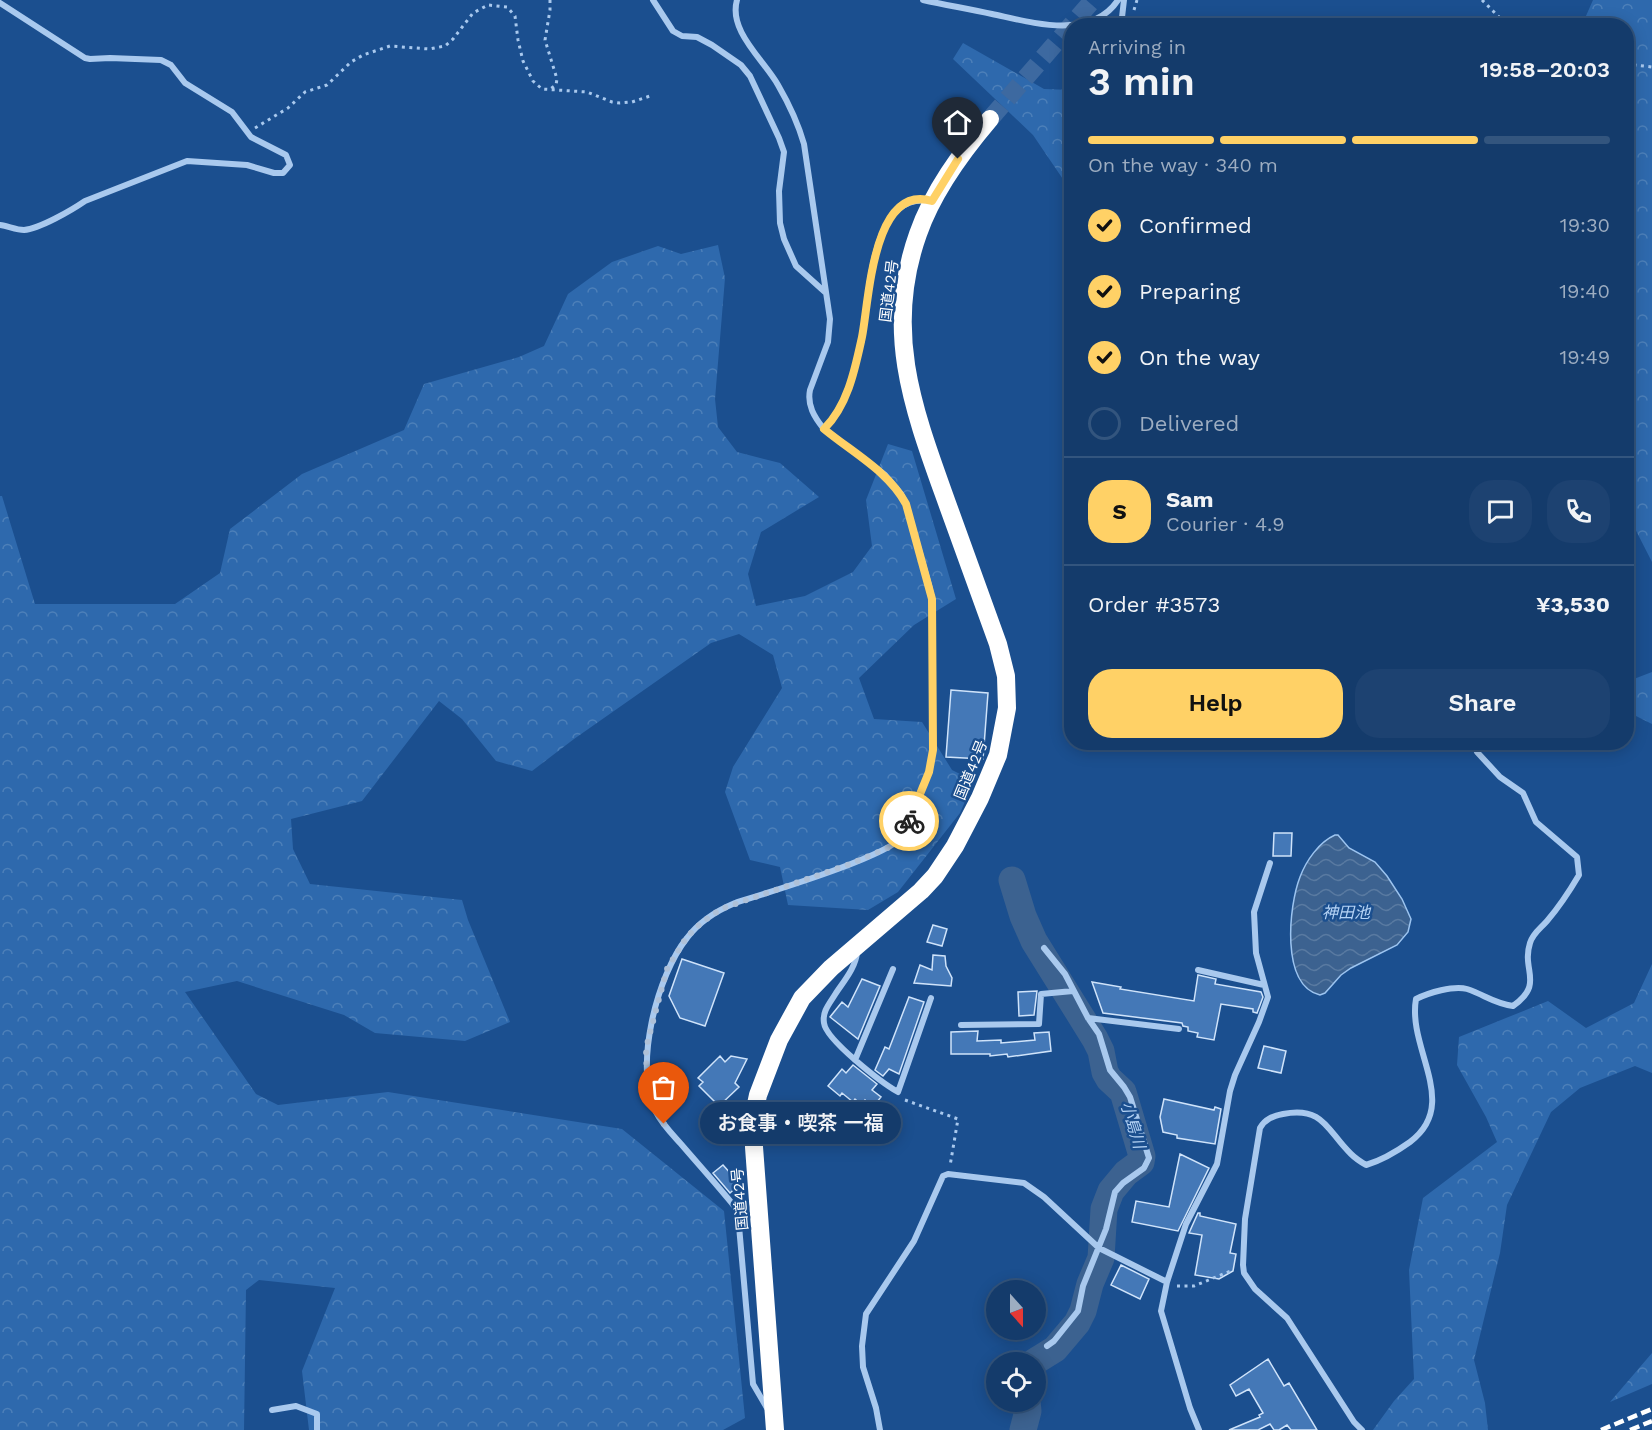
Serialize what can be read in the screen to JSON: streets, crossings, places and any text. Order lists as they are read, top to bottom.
{
  "streets": {
    "highway": ["国道42号"]
  },
  "water": ["神田池", "小島川"],
  "places": ["お食事・喫茶 一福"],
  "north": "bottom",
  "page": {
    "heading": ["3 min", "Arriving in", "19:58–20:03"],
    "panel": [
      "Sam",
      "Courier · 4.9",
      "Order #3573",
      "¥3,530"
    ],
    "bar": "On the way · 340 m",
    "list": [
      ["Confirmed", "19:30"],
      ["Preparing", "19:40"],
      ["On the way", "19:49"],
      "Delivered"
    ],
    "round": "S",
    "buttons": ["Help", "Share"],
    "bubble": "お食事・喫茶 一福"
  }
}
